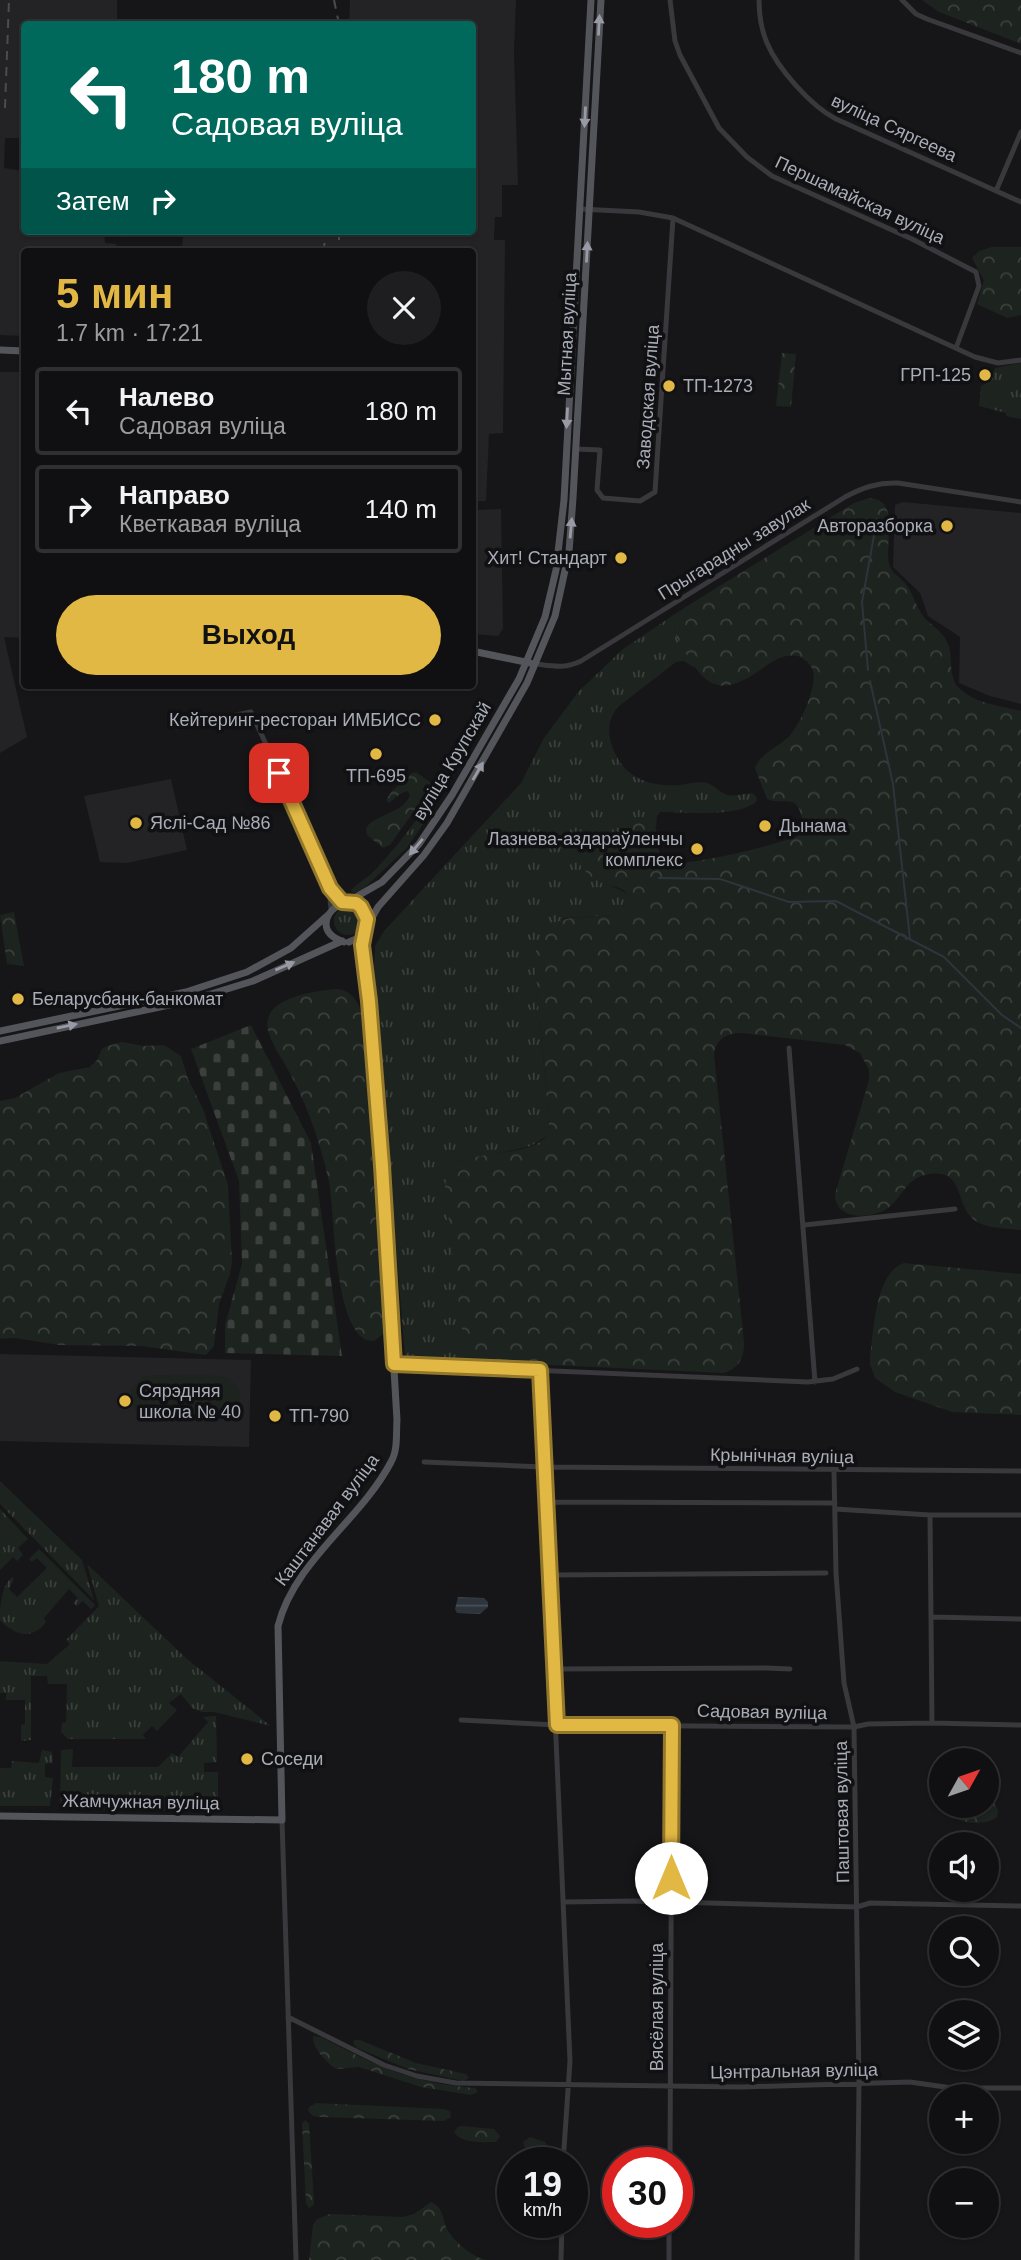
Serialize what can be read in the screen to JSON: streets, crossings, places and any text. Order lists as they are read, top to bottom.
{
  "streets": {
    "main road": [
      "Мытная вуліца",
      "вуліца Крупскай",
      "Каштанавая вуліца",
      "Жамчужная вуліца"
    ],
    "street": [
      "вуліца Сяргеева",
      "Першамайская вуліца",
      "Заводская вуліца",
      "Прыгарадны завулак",
      "Крынічная вуліца",
      "Садовая вуліца",
      "Паштовая вуліца",
      "Вясёлая вуліца",
      "Цэнтральная вуліца"
    ]
  },
  "crossings": [
    ["Мытная вуліца", "Заводская вуліца"],
    ["Мытная вуліца", "Прыгарадны завулак"],
    ["Мытная вуліца", "вуліца Крупскай"],
    ["Прыгарадны завулак", "вуліца Крупскай"],
    ["Крынічная вуліца", "Паштовая вуліца"],
    ["Каштанавая вуліца", "Жамчужная вуліца"],
    ["Садовая вуліца", "Паштовая вуліца"],
    ["Садовая вуліца", "Вясёлая вуліца"],
    ["Паштовая вуліца", "Вясёлая вуліца"],
    ["Паштовая вуліца", "Цэнтральная вуліца"],
    ["Вясёлая вуліца", "Цэнтральная вуліца"]
  ],
  "places": [
    "ГРП-125",
    "ТП-1273",
    "Авторазборка",
    "Хит! Стандарт",
    "Кейтеринг-ресторан ИМБИСС",
    "ТП-695",
    "Яслі-Сад №86",
    "Дынама",
    "Лазнева-аздараўленчы комплекс",
    "Беларусбанк-банкомат",
    "Сярэдняя школа № 40",
    "ТП-790",
    "Соседи"
  ],
  "north": "top right",
  "page": {
    "turn": ["180 m", "Садовая вуліца"],
    "then": "Затем",
    "heading": ["5 мин", "1.7 km · 17:21"],
    "list": [
      {
        "name": "Налево",
        "note": "Садовая вуліца",
        "value": "180 m"
      },
      {
        "name": "Направо",
        "note": "Кветкавая вуліца",
        "value": "140 m"
      }
    ],
    "buttons": "Выход",
    "map_buttons": ["+", "−"],
    "speed": "19 km/h",
    "limit": "30"
  }
}
